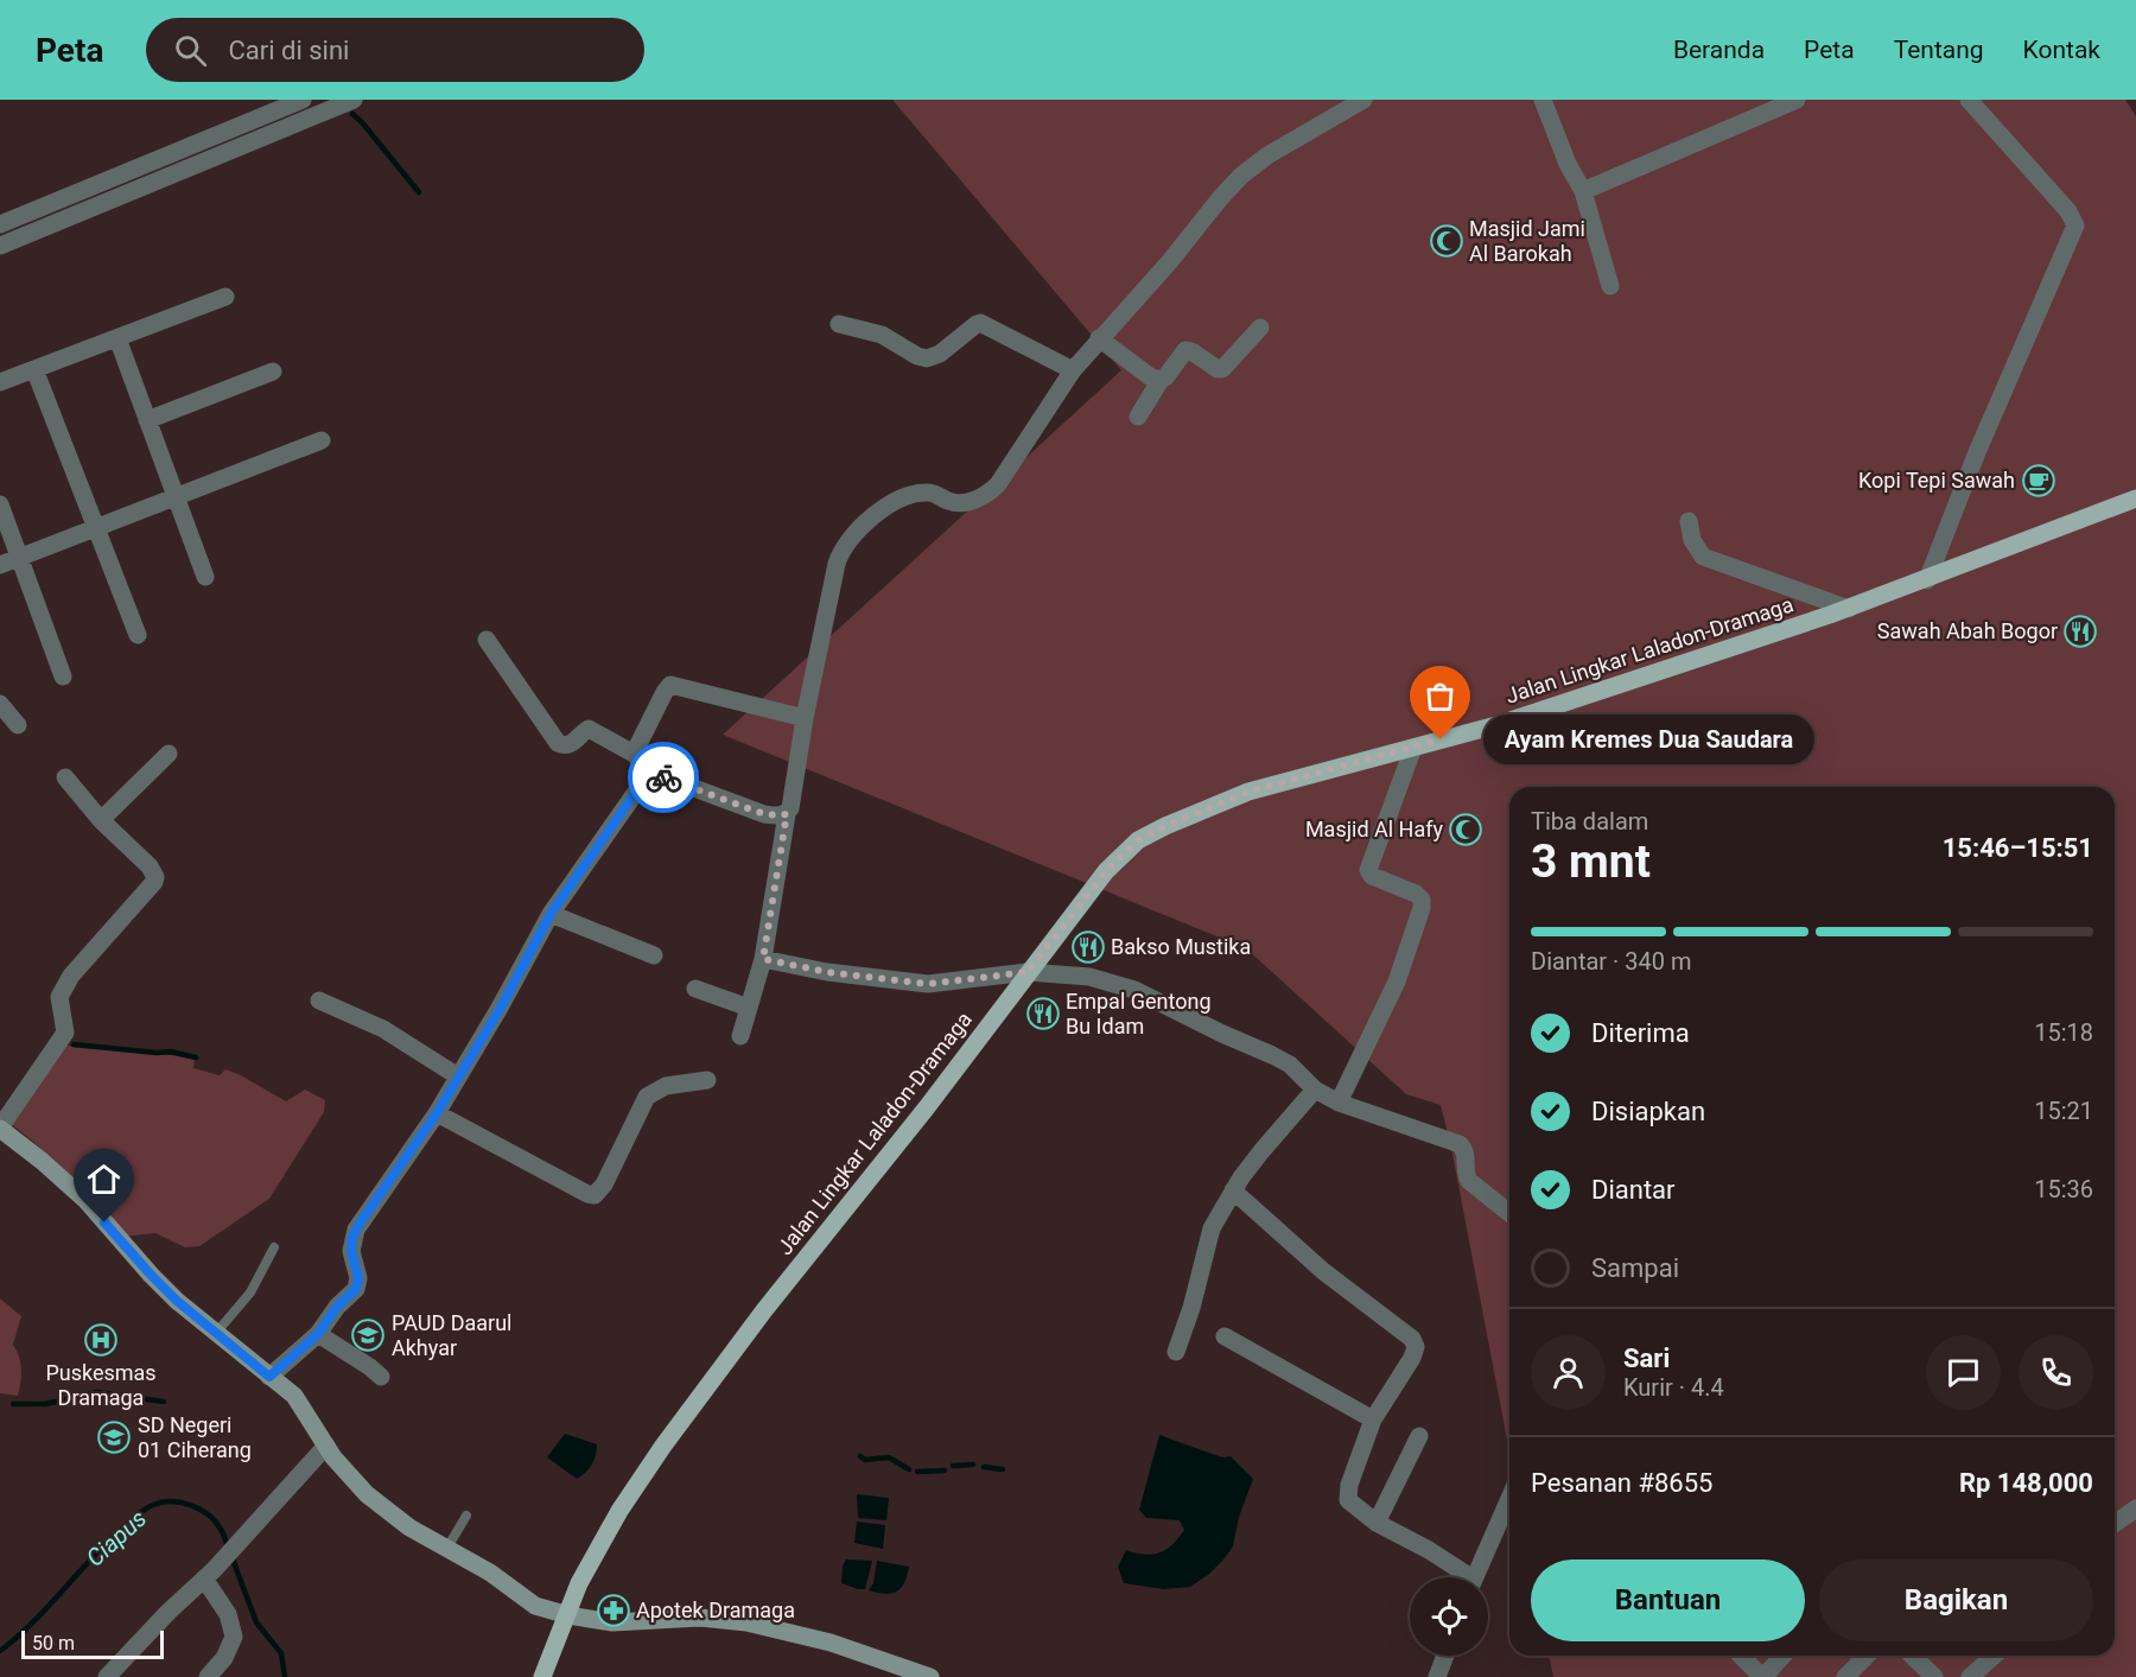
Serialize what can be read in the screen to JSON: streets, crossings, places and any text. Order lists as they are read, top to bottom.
{
  "streets": {
    "main road": ["Jalan Lingkar Laladon-Dramaga"]
  },
  "water": ["Ciapus"],
  "places": {
    "mosque": ["Masjid Jami Al Barokah", "Masjid Al Hafy"],
    "cafe": ["Kopi Tepi Sawah"],
    "restaurant": ["Sawah Abah Bogor", "Bakso Mustika", "Empal Gentong Bu Idam"],
    "other": ["Ayam Kremes Dua Saudara"],
    "school or university": ["PAUD Daarul Akhyar", "SD Negeri 01 Ciherang"],
    "hospital": ["Puskesmas Dramaga"],
    "pharmacy": ["Apotek Dramaga"]
  },
  "scale_bar": "50 m",
  "page": {
    "header": "Peta",
    "search": "Cari di sini",
    "nav": [
      "Beranda",
      "Peta",
      "Tentang",
      "Kontak"
    ],
    "bubble": "Ayam Kremes Dua Saudara",
    "heading": ["3 mnt", "Tiba dalam", "15:46–15:51"],
    "panel": [
      "Sari",
      "Kurir · 4.4",
      "Pesanan #8655",
      "Rp 148,000"
    ],
    "bar": "Diantar · 340 m",
    "list": [
      ["Diterima", "15:18"],
      ["Disiapkan", "15:21"],
      ["Diantar", "15:36"],
      "Sampai"
    ],
    "buttons": ["Bantuan", "Bagikan"],
    "scale": "50 m"
  }
}
